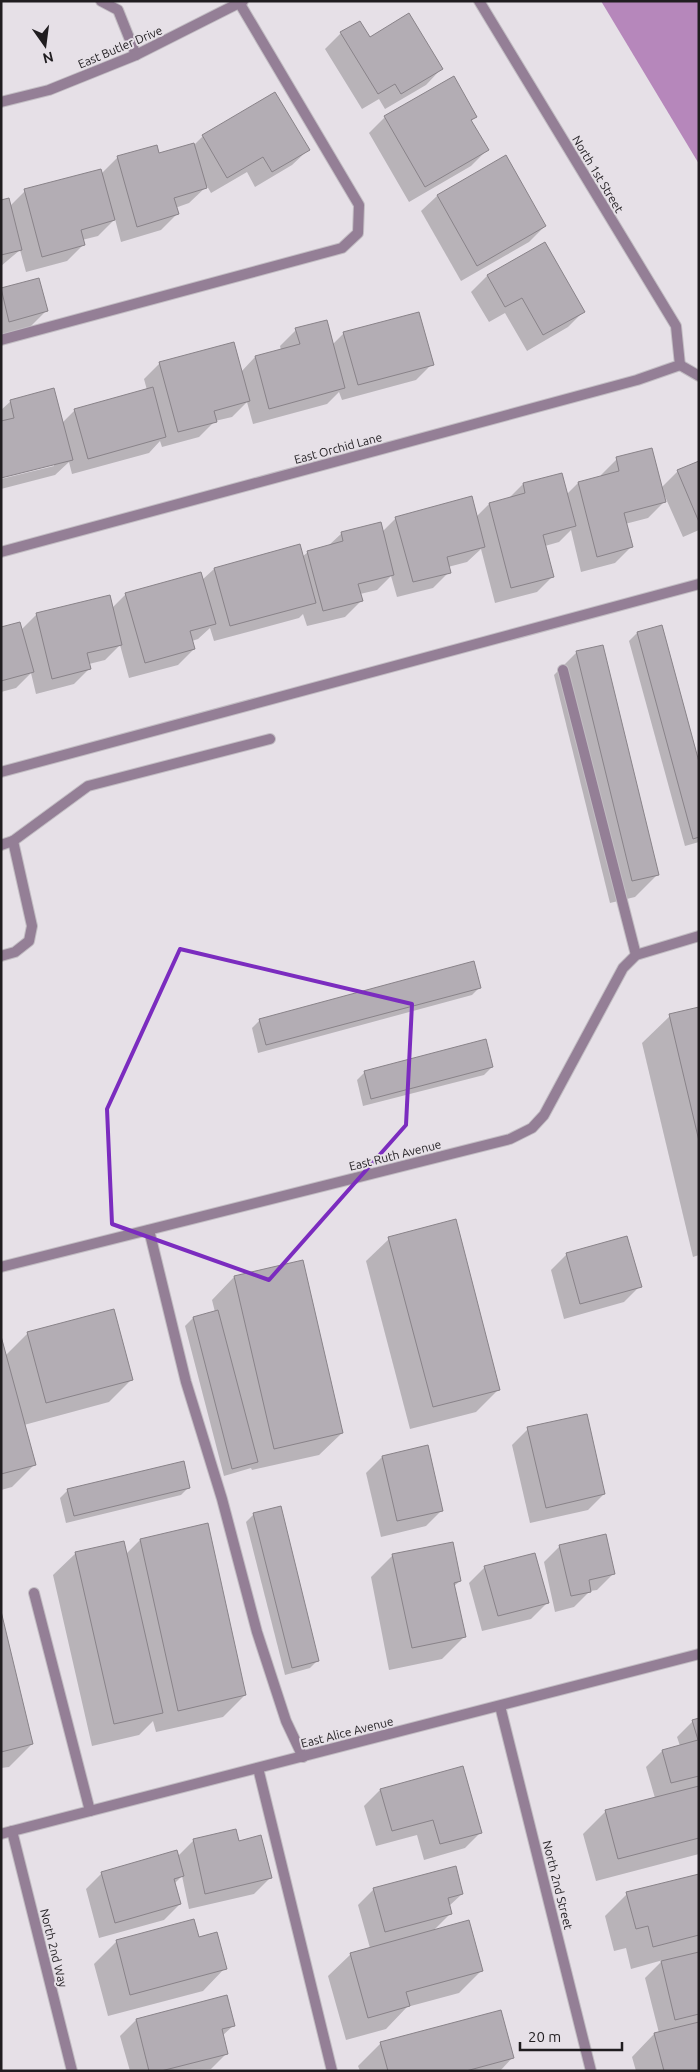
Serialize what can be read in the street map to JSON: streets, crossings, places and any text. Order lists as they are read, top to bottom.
{
  "streets": {
    "street": [
      "East Butler Drive",
      "North 1st Street",
      "East Orchid Lane",
      "East Ruth Avenue",
      "East Alice Avenue",
      "North 2nd Street",
      "North 2nd Way"
    ]
  },
  "crossings": [
    ["North 1st Street", "East Orchid Lane"],
    ["East Alice Avenue", "North 2nd Street"],
    ["East Alice Avenue", "North 2nd Way"]
  ],
  "scale_bar": "20 m",
  "north": "bottom"
}
